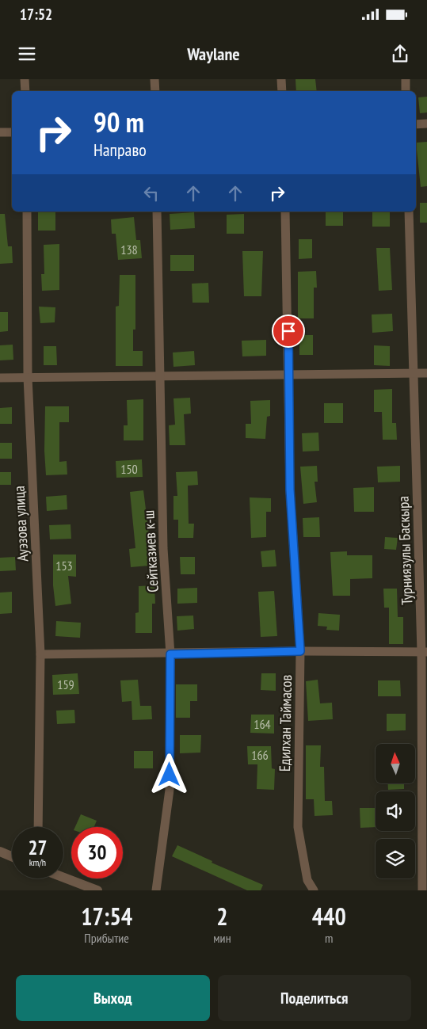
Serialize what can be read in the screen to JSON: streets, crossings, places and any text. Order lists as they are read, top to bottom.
{
  "streets": {
    "street": [
      "Ауэзова улица",
      "Турниязулы Баскыра",
      "Сейтказиев к-ш",
      "Едилхан Таймасов"
    ]
  },
  "house_numbers": [
    "138",
    "150",
    "153",
    "159",
    "164",
    "166"
  ],
  "north": "top",
  "page": {
    "status": "17:52",
    "header": "Waylane",
    "turn": ["90 m", "Направо"],
    "speed": "27 km/h",
    "limit": "30",
    "eta": [
      "17:54",
      "Прибытие",
      "2",
      "мин",
      "440",
      "m"
    ],
    "buttons": ["Выход", "Поделиться"]
  }
}
